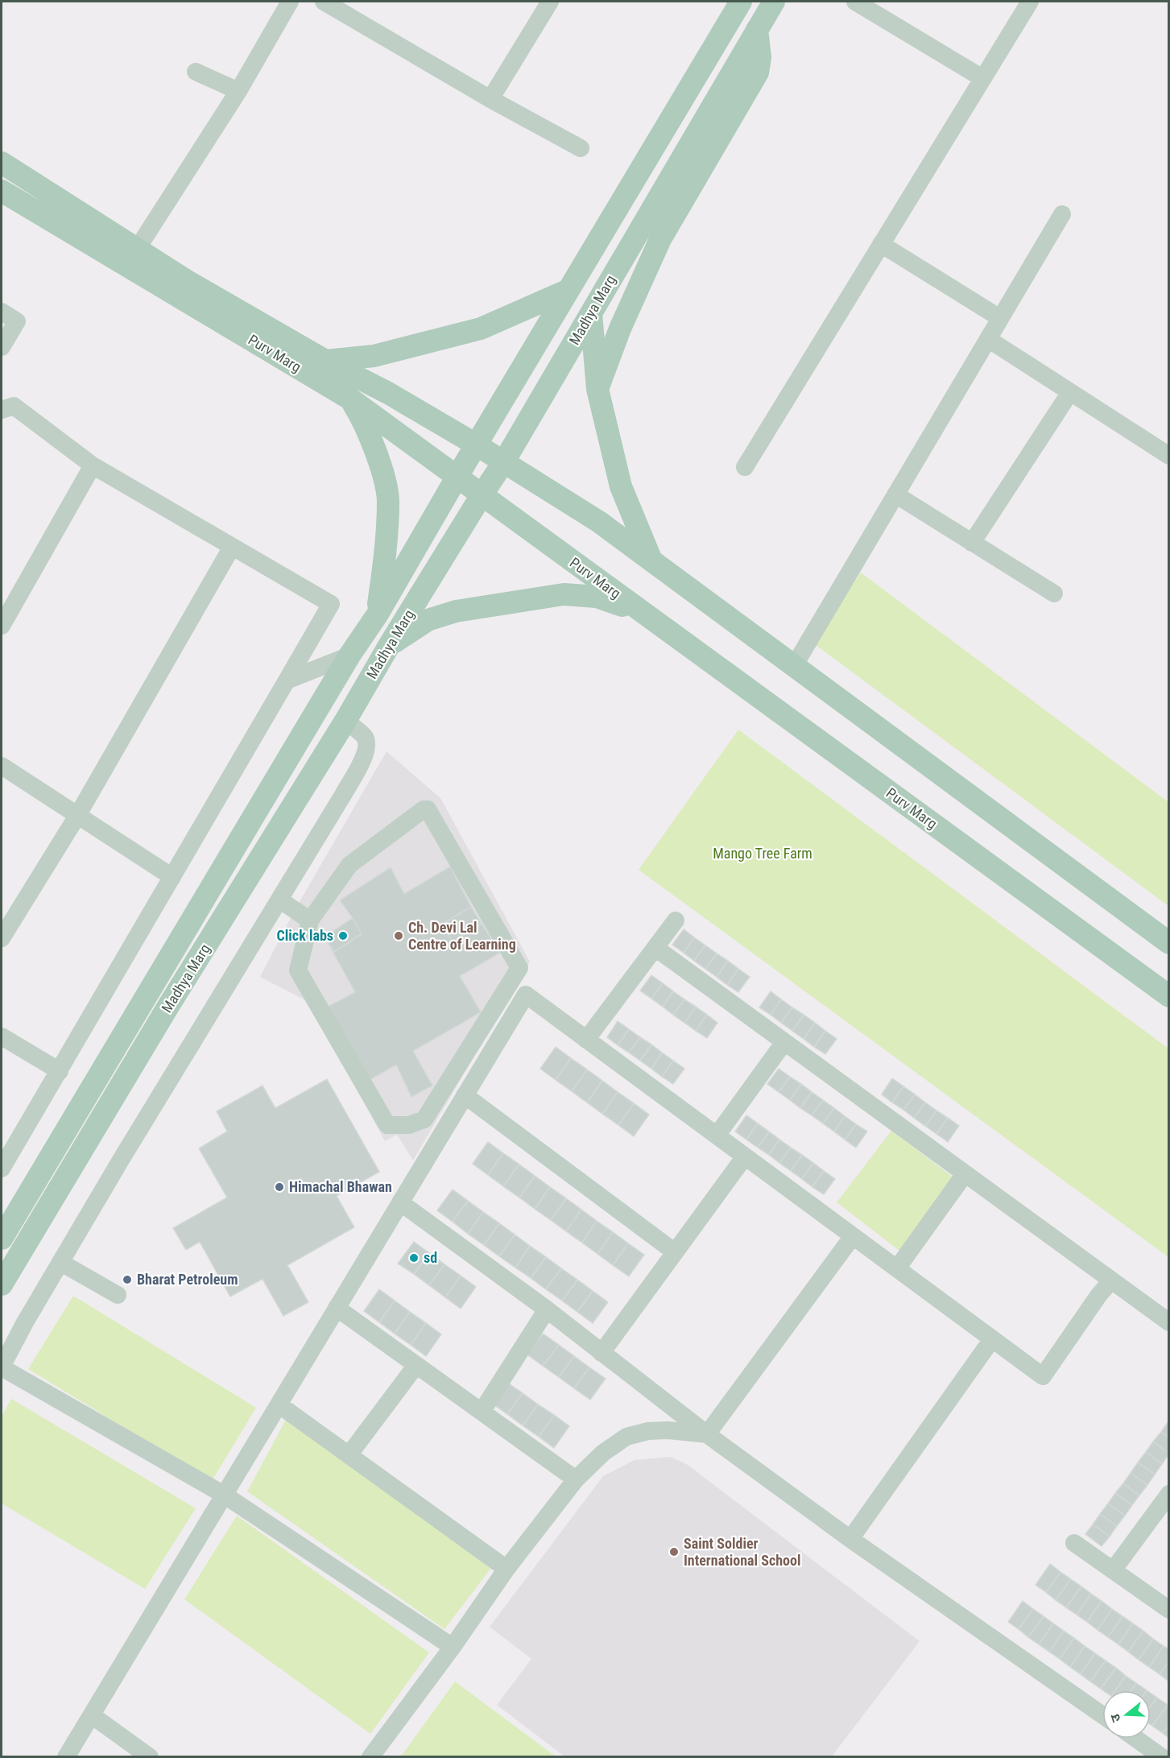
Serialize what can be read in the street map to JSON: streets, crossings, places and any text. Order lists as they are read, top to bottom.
{
  "streets": {
    "main road": ["Madhya Marg", "Purv Marg"]
  },
  "crossings": [
    ["Madhya Marg", "Purv Marg"]
  ],
  "parks": ["Mango Tree Farm"],
  "places": [
    "Click labs",
    "Ch. Devi Lal Centre of Learning",
    "Himachal Bhawan",
    "sd",
    "Bharat Petroleum",
    "Saint Soldier International School"
  ],
  "north": "left"
}
